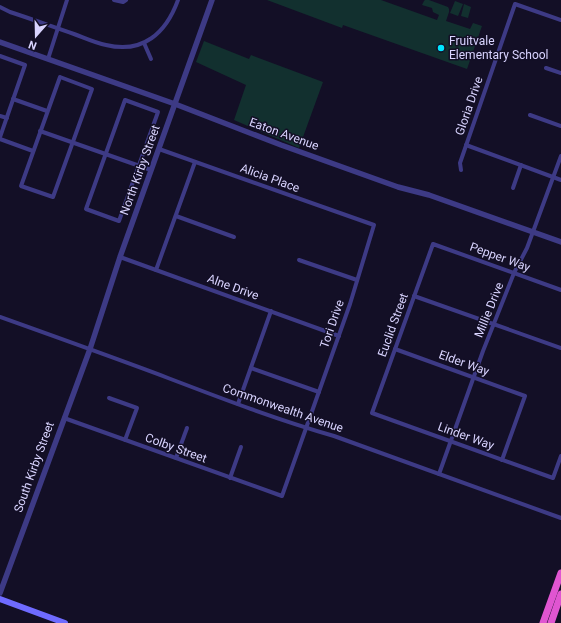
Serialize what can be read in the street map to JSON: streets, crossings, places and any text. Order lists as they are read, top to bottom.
{
  "streets": {
    "street": [
      "Gloria Drive",
      "Eaton Avenue",
      "North Kirby Street",
      "Alicia Place",
      "Pepper Way",
      "Alne Drive",
      "Millie Drive",
      "Tori Drive",
      "Euclid Street",
      "Elder Way",
      "Commonwealth Avenue",
      "Linder Way",
      "Colby Street",
      "South Kirby Street"
    ]
  },
  "crossings": [
    ["Eaton Avenue", "North Kirby Street"],
    ["Eaton Avenue", "Millie Drive"],
    ["North Kirby Street", "Alicia Place"],
    ["North Kirby Street", "Alne Drive"],
    ["North Kirby Street", "Commonwealth Avenue"],
    ["North Kirby Street", "South Kirby Street"],
    ["Alicia Place", "Tori Drive"],
    ["Pepper Way", "Millie Drive"],
    ["Pepper Way", "Euclid Street"],
    ["Alne Drive", "Tori Drive"],
    ["Millie Drive", "Elder Way"],
    ["Millie Drive", "Commonwealth Avenue"],
    ["Millie Drive", "Linder Way"],
    ["Tori Drive", "Commonwealth Avenue"],
    ["Tori Drive", "Colby Street"],
    ["Euclid Street", "Elder Way"],
    ["Euclid Street", "Linder Way"],
    ["Elder Way", "Linder Way"],
    ["Commonwealth Avenue", "South Kirby Street"],
    ["Colby Street", "South Kirby Street"]
  ],
  "places": ["Fruitvale Elementary School"],
  "north": "bottom"
}
